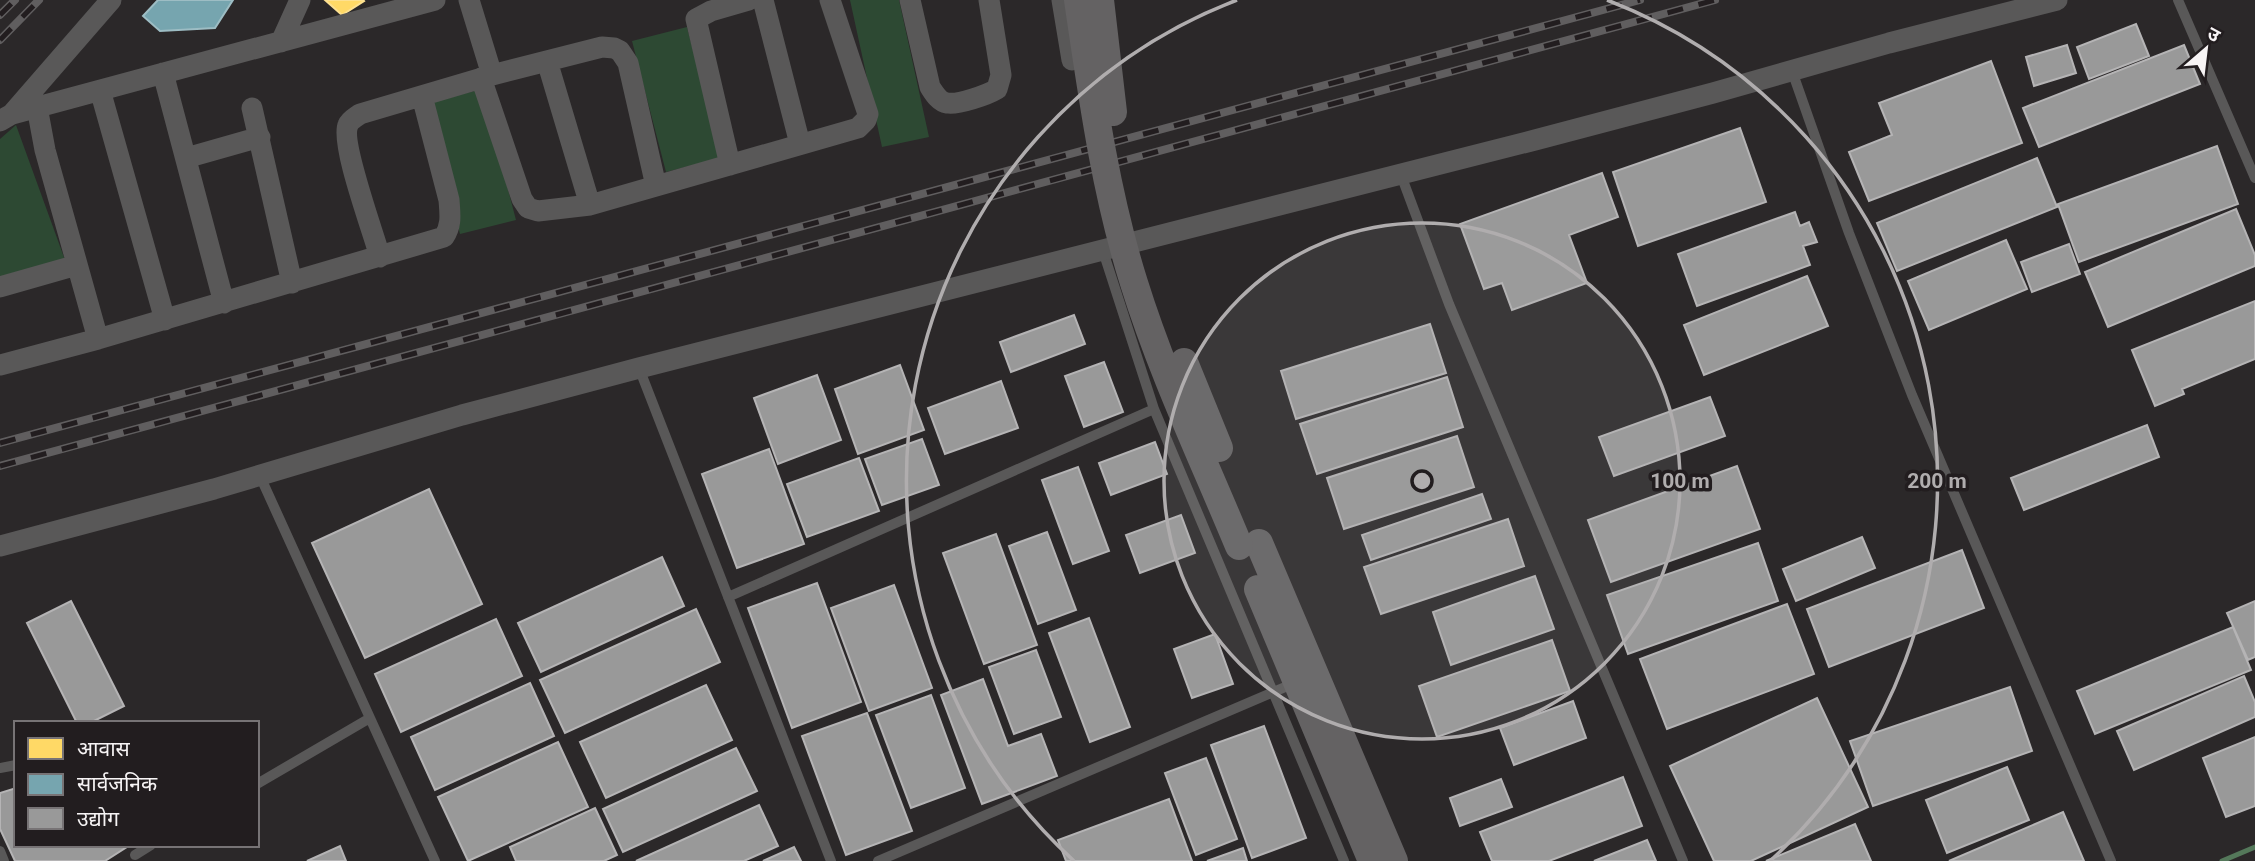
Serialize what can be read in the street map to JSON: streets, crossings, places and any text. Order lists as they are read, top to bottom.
{
  "legend": ["आवास", "सार्वजनिक", "उद्योग"],
  "north": "top right",
  "rings": ["100 m", "200 m"]
}
